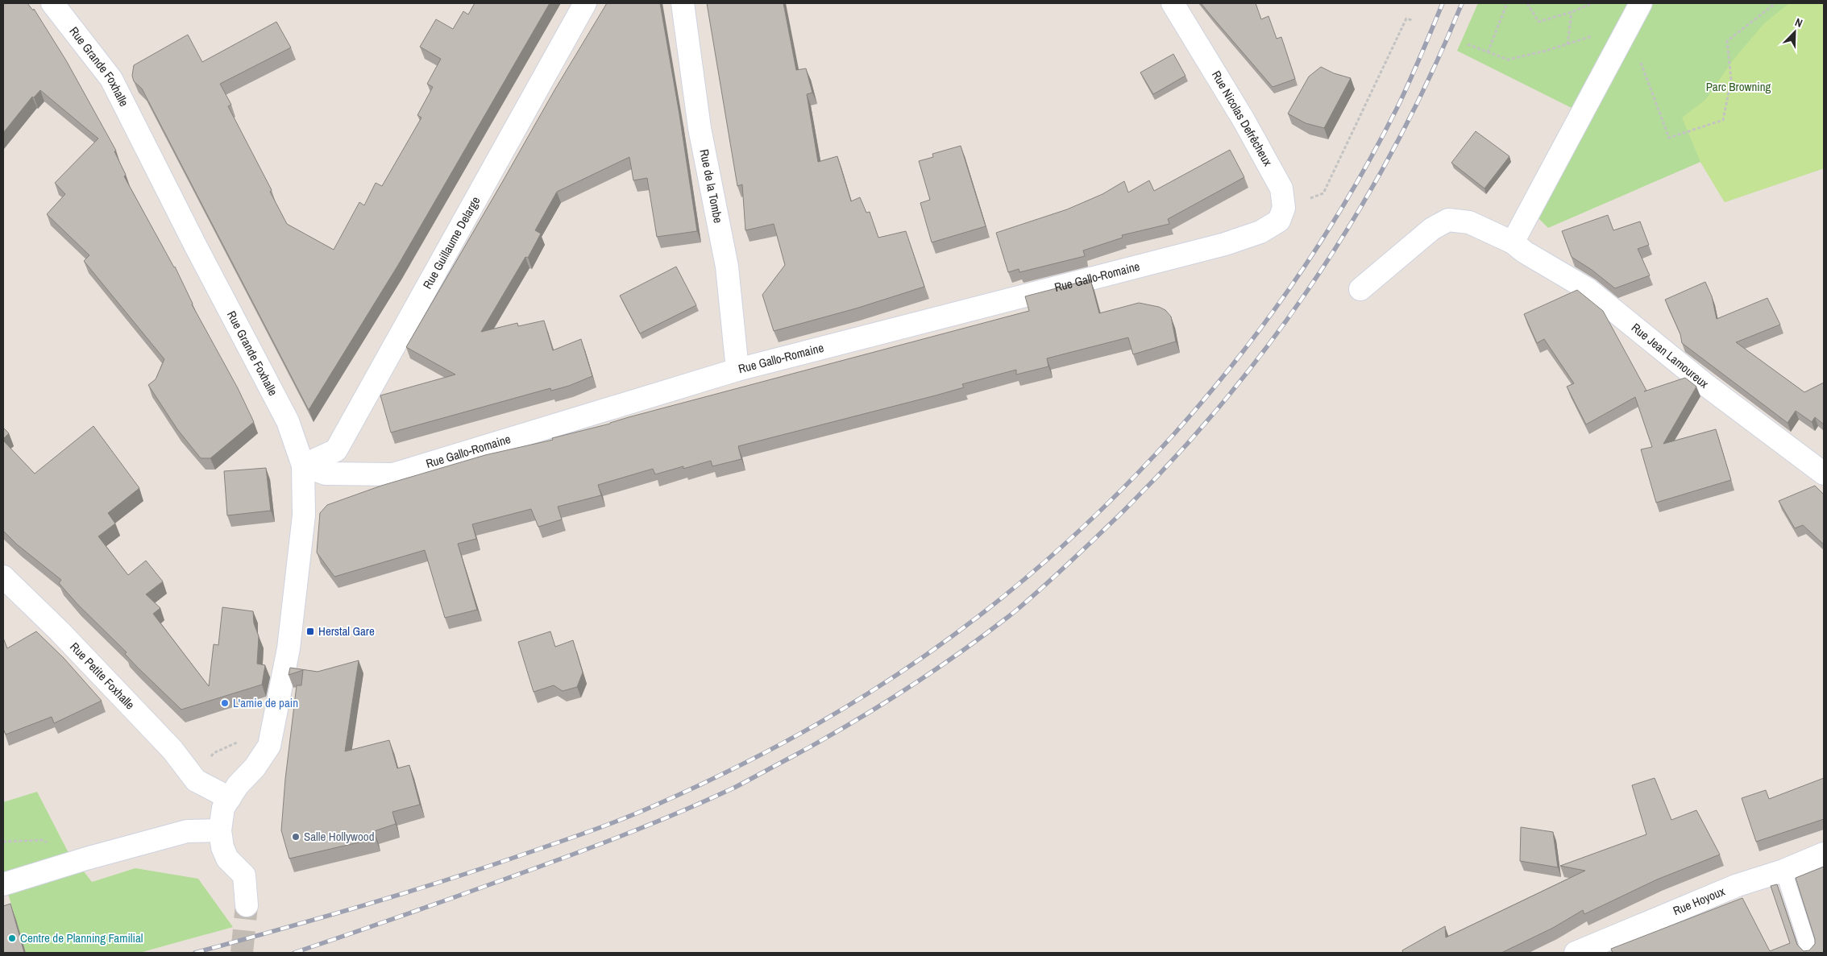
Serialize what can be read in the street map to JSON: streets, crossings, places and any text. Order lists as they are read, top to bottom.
{
  "streets": {
    "street": [
      "Rue Grande Foxhalle",
      "Rue Nicolas Defrêcheux",
      "Rue de la Tombe",
      "Rue Guillaume Delarge",
      "Rue Gallo-Romaine",
      "Rue Jean Lamoureux",
      "Rue Petite Foxhalle",
      "Rue Hoyoux"
    ]
  },
  "crossings": [
    ["Rue Grande Foxhalle", "Rue Guillaume Delarge"],
    ["Rue Grande Foxhalle", "Rue Gallo-Romaine"],
    ["Rue Grande Foxhalle", "Rue Petite Foxhalle"],
    ["Rue Nicolas Defrêcheux", "Rue Gallo-Romaine"],
    ["Rue de la Tombe", "Rue Gallo-Romaine"],
    ["Rue Guillaume Delarge", "Rue Gallo-Romaine"]
  ],
  "parks": ["Parc Browning"],
  "places": {
    "transit": ["Herstal Gare"],
    "other": ["L'amie de pain", "Salle Hollywood", "Centre de Planning Familial"]
  },
  "north": "top right"
}
